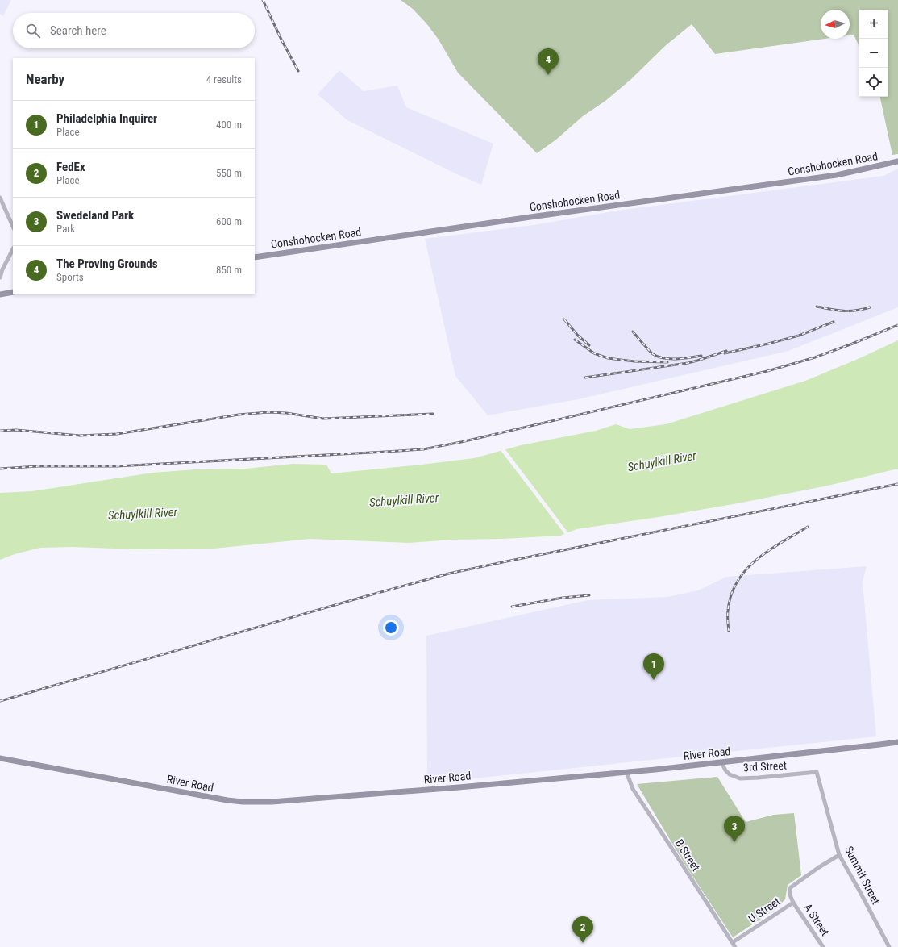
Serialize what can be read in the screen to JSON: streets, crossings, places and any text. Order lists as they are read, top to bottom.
{
  "streets": {
    "main road": ["Conshohocken Road", "River Road"],
    "street": [
      "3rd Street",
      "B Street",
      "Summit Street",
      "U Street",
      "A Street"
    ]
  },
  "crossings": [
    ["River Road", "3rd Street"],
    ["River Road", "B Street"],
    ["3rd Street", "Summit Street"],
    ["B Street", "U Street"],
    ["Summit Street", "U Street"],
    ["U Street", "A Street"]
  ],
  "water": ["Schuylkill River"],
  "north": "left",
  "page": {
    "map_buttons": ["+", "−"],
    "search": "Search here",
    "pins": [
      "4",
      "1",
      "3",
      "2"
    ],
    "heading": ["Nearby", "4 results"],
    "list": [
      {
        "mark": "1",
        "name": "Philadelphia Inquirer",
        "note": "Place",
        "value": "400 m"
      },
      {
        "mark": "2",
        "name": "FedEx",
        "note": "Place",
        "value": "550 m"
      },
      {
        "mark": "3",
        "name": "Swedeland Park",
        "note": "Park",
        "value": "600 m"
      },
      {
        "mark": "4",
        "name": "The Proving Grounds",
        "note": "Sports",
        "value": "850 m"
      }
    ]
  }
}
